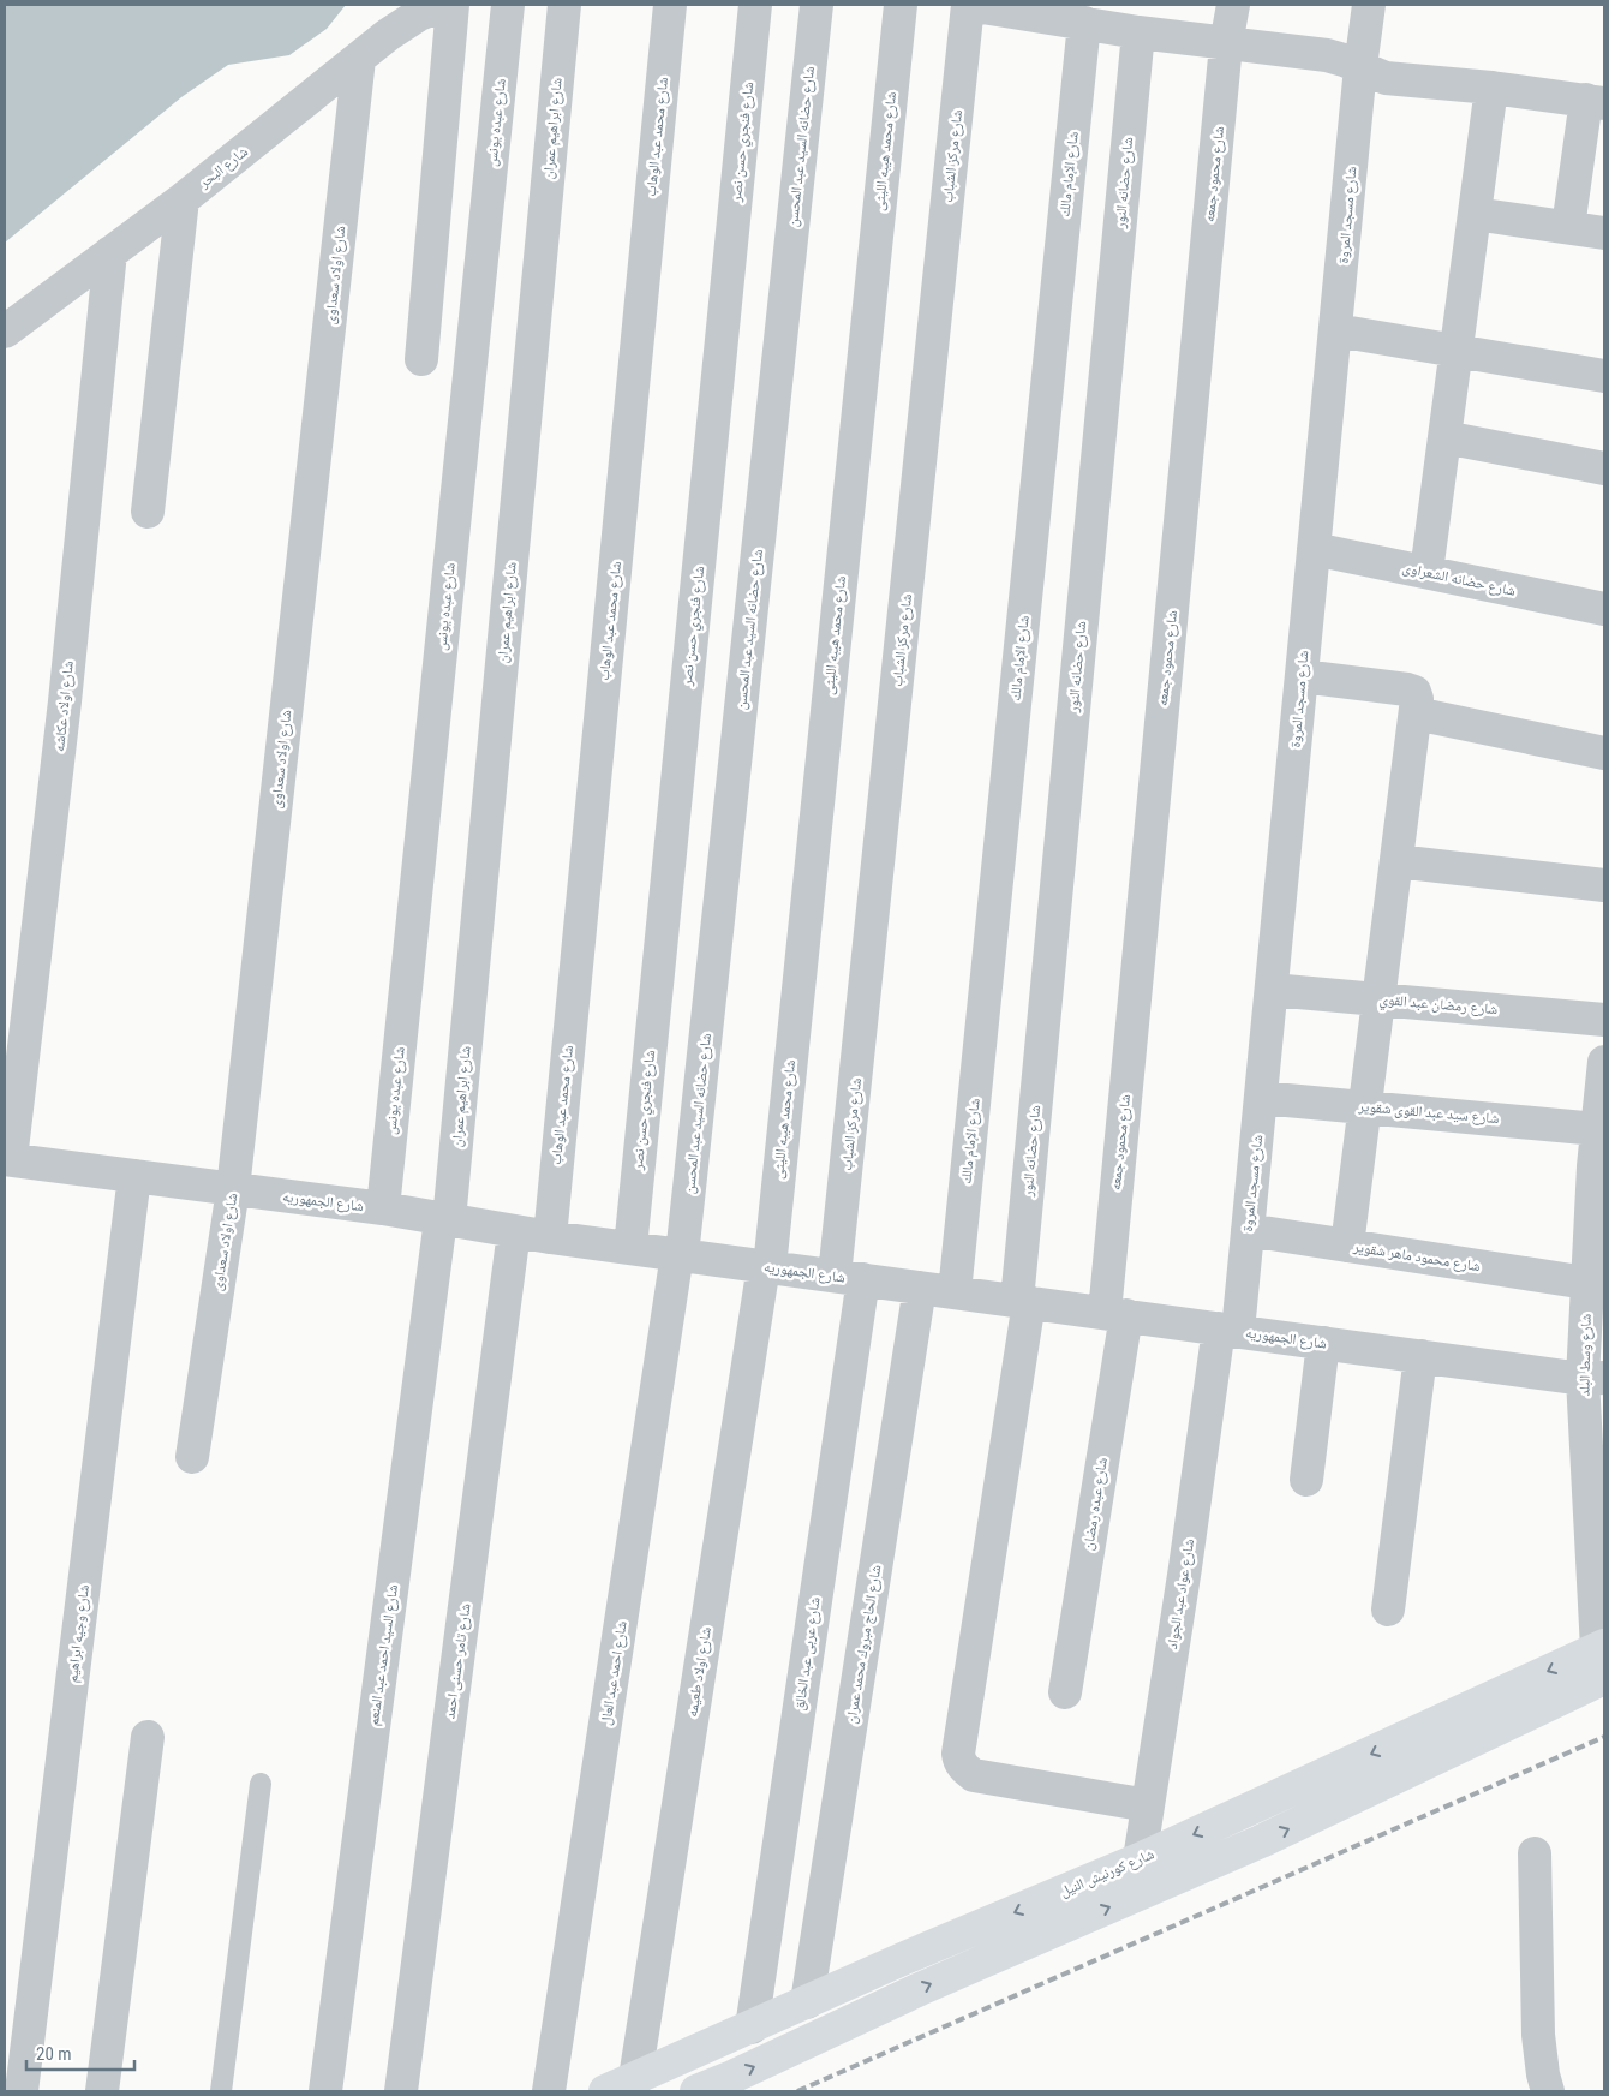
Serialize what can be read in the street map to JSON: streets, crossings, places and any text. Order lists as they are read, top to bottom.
{
  "streets": {
    "main road": ["شارع كورنيش النيل"],
    "street": [
      "شارع عبده يونس",
      "شارع ابراهيم عمران",
      "شارع محمد عبد الوهاب",
      "شارع فنجري حسن نصر",
      "شارع حضانه السيد عبد المحسن",
      "شارع محمد هيبه الليثى",
      "شارع مركز الشباب",
      "شارع البحر",
      "شارع الإمام مالك",
      "شارع محمود جمعه",
      "شارع حضانه النور",
      "شارع مسجد المروة",
      "شارع اولاد سعداوى",
      "شارع حضانه الشعراوى",
      "شارع اولاد عكاشه",
      "شارع رمضان عبد القوي",
      "شارع سيد عبد القوى شقوير",
      "شارع الجمهوريه",
      "شارع محمود ماهر شقوير",
      "شارع وسط البلد",
      "شارع عبده رمضان",
      "شارع عواد عبد الجواد",
      "شارع وجيه ابراهيم",
      "شارع الحاج مبروك محمد عمران",
      "شارع عربى عبد الخالق",
      "شارع السيد احمد عبد المنعم",
      "شارع تامر حسنى احمد",
      "شارع اولاد طعيمه",
      "شارع احمد عبد العال"
    ]
  },
  "crossings": [
    ["شارع عبده يونس", "شارع الجمهوريه"],
    ["شارع ابراهيم عمران", "شارع الجمهوريه"],
    ["شارع ابراهيم عمران", "شارع السيد احمد عبد المنعم"],
    ["شارع محمد عبد الوهاب", "شارع الجمهوريه"],
    ["شارع فنجري حسن نصر", "شارع الجمهوريه"],
    ["شارع حضانه السيد عبد المحسن", "شارع الجمهوريه"],
    ["شارع حضانه السيد عبد المحسن", "شارع احمد عبد العال"],
    ["شارع محمد هيبه الليثى", "شارع الجمهوريه"],
    ["شارع محمد هيبه الليثى", "شارع اولاد طعيمه"],
    ["شارع مركز الشباب", "شارع الجمهوريه"],
    ["شارع مركز الشباب", "شارع عربى عبد الخالق"],
    ["شارع البحر", "شارع اولاد سعداوى"],
    ["شارع البحر", "شارع اولاد عكاشه"],
    ["شارع الإمام مالك", "شارع الجمهوريه"],
    ["شارع محمود جمعه", "شارع الجمهوريه"],
    ["شارع محمود جمعه", "شارع عبده رمضان"],
    ["شارع حضانه النور", "شارع الجمهوريه"],
    ["شارع حضانه النور", "شارع عواد عبد الجواد"],
    ["شارع مسجد المروة", "شارع حضانه الشعراوى"],
    ["شارع مسجد المروة", "شارع رمضان عبد القوي"],
    ["شارع مسجد المروة", "شارع سيد عبد القوى شقوير"],
    ["شارع مسجد المروة", "شارع الجمهوريه"],
    ["شارع مسجد المروة", "شارع محمود ماهر شقوير"],
    ["شارع مسجد المروة", "شارع عواد عبد الجواد"],
    ["شارع اولاد سعداوى", "شارع الجمهوريه"],
    ["شارع اولاد عكاشه", "شارع الجمهوريه"],
    ["شارع سيد عبد القوى شقوير", "شارع وسط البلد"],
    ["شارع الجمهوريه", "شارع وسط البلد"],
    ["شارع الجمهوريه", "شارع عبده رمضان"],
    ["شارع الجمهوريه", "شارع عواد عبد الجواد"],
    ["شارع الجمهوريه", "شارع وجيه ابراهيم"],
    ["شارع الجمهوريه", "شارع الحاج مبروك محمد عمران"],
    ["شارع الجمهوريه", "شارع عربى عبد الخالق"],
    ["شارع الجمهوريه", "شارع السيد احمد عبد المنعم"],
    ["شارع الجمهوريه", "شارع تامر حسنى احمد"],
    ["شارع الجمهوريه", "شارع اولاد طعيمه"],
    ["شارع الجمهوريه", "شارع احمد عبد العال"],
    ["شارع محمود ماهر شقوير", "شارع وسط البلد"],
    ["شارع وسط البلد", "شارع كورنيش النيل"],
    ["شارع عواد عبد الجواد", "شارع كورنيش النيل"],
    ["شارع الحاج مبروك محمد عمران", "شارع كورنيش النيل"],
    ["شارع عربى عبد الخالق", "شارع كورنيش النيل"],
    ["شارع اولاد طعيمه", "شارع كورنيش النيل"]
  ],
  "scale_bar": "20 m"
}
